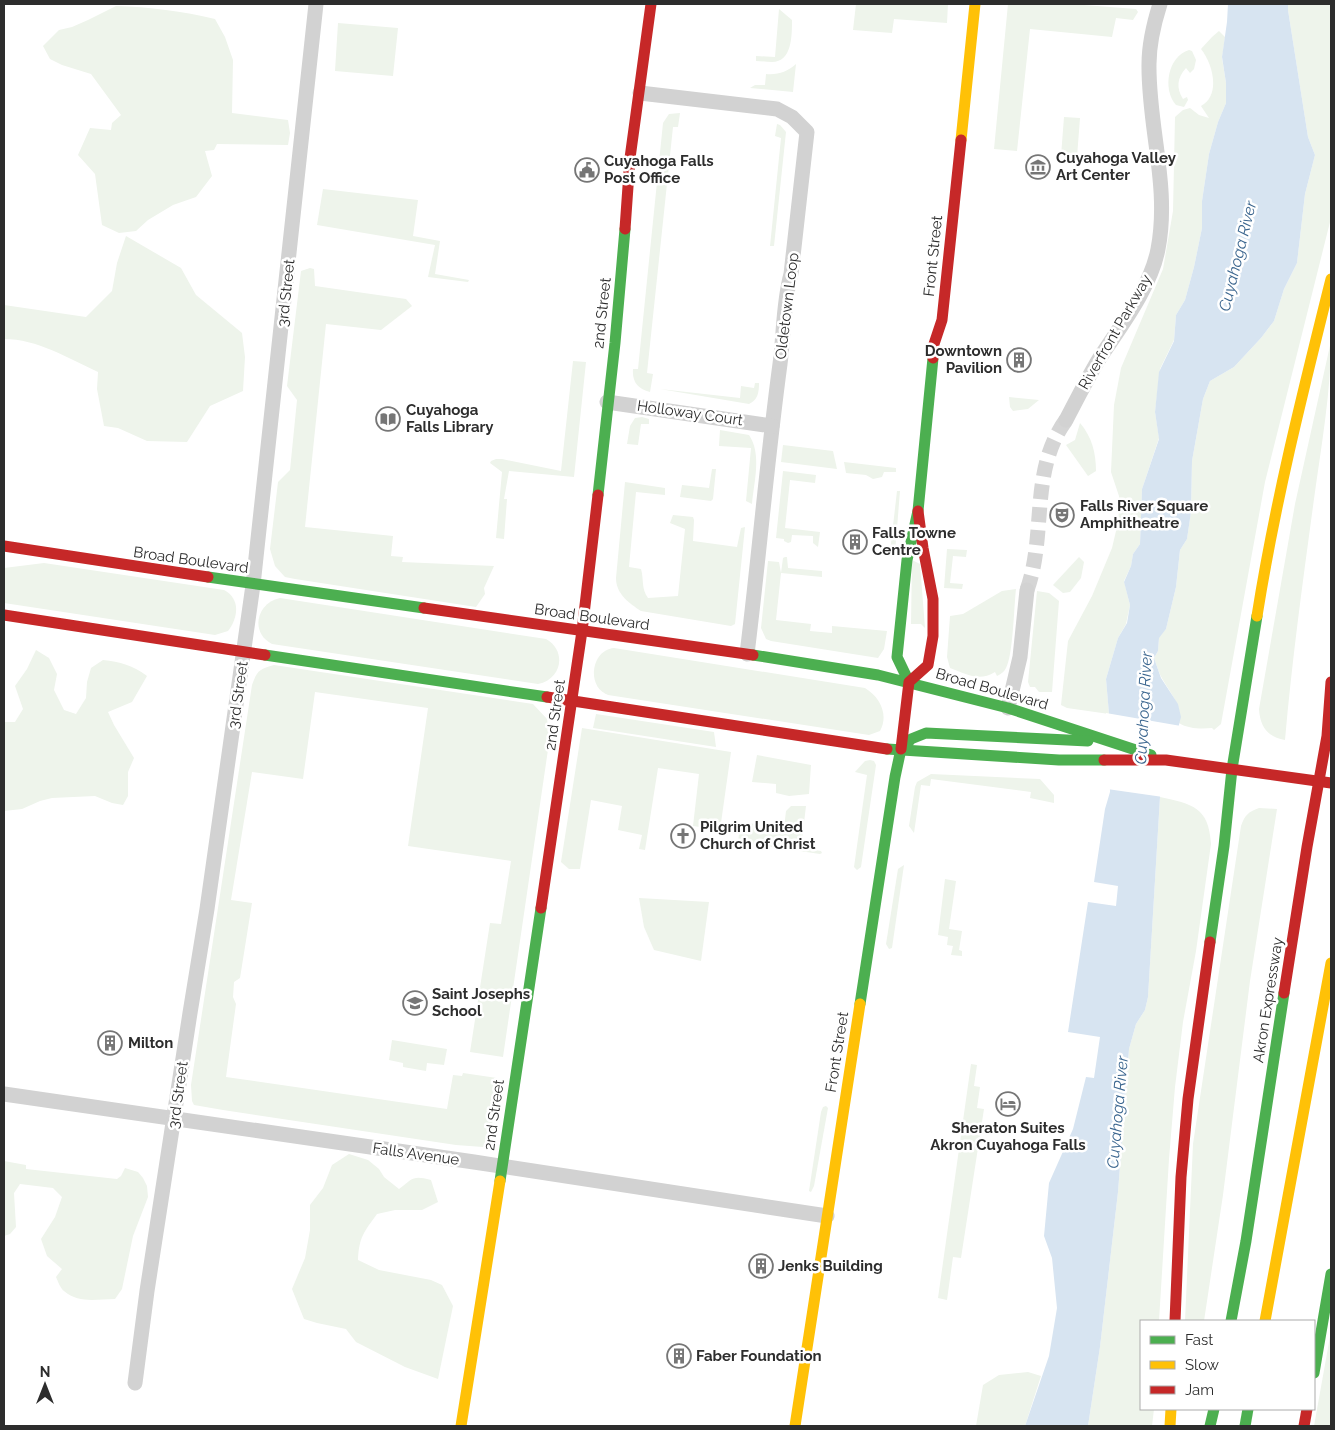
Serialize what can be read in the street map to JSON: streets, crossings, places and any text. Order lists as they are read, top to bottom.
{
  "streets": {
    "main road": [
      "Front Street",
      "2nd Street",
      "Broad Boulevard",
      "Akron Expressway"
    ],
    "street": [
      "3rd Street",
      "Oldetown Loop",
      "Riverfront Parkway",
      "Holloway Court",
      "Falls Avenue"
    ]
  },
  "crossings": [
    ["Front Street", "Broad Boulevard"],
    ["Front Street", "Falls Avenue"],
    ["3rd Street", "Broad Boulevard"],
    ["3rd Street", "Falls Avenue"],
    ["Oldetown Loop", "2nd Street"],
    ["Oldetown Loop", "Holloway Court"],
    ["Oldetown Loop", "Broad Boulevard"],
    ["2nd Street", "Holloway Court"],
    ["2nd Street", "Broad Boulevard"],
    ["2nd Street", "Falls Avenue"]
  ],
  "water": ["Cuyahoga River"],
  "places": {
    "museum": ["Cuyahoga Valley Art Center"],
    "public building": ["Cuyahoga Falls Post Office"],
    "building": [
      "Downtown Pavilion",
      "Falls Towne Centre",
      "Milton",
      "Jenks Building",
      "Faber Foundation"
    ],
    "library": ["Cuyahoga Falls Library"],
    "theatre": ["Falls River Square Amphitheatre"],
    "church": ["Pilgrim United Church of Christ"],
    "school or university": ["Saint Josephs School"],
    "hotel": ["Sheraton Suites Akron Cuyahoga Falls"]
  },
  "legend": ["Fast", "Slow", "Jam"],
  "north": "top"
}
